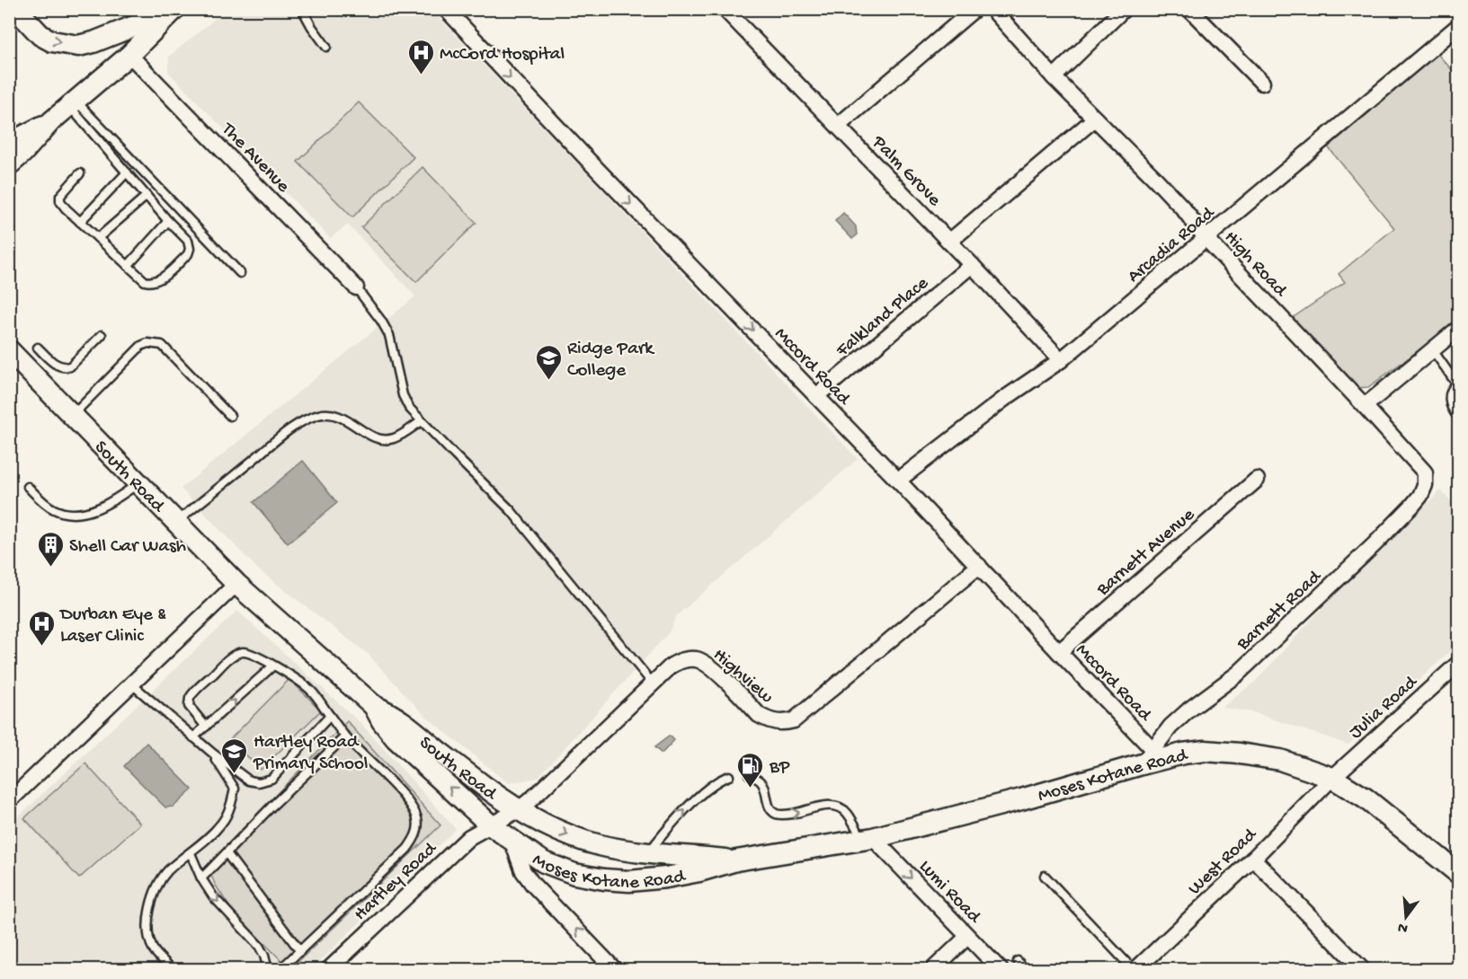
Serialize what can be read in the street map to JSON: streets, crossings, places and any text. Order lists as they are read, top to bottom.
{
  "streets": {
    "main road": ["South Road", "Moses Kotane Road"],
    "street": [
      "The Avenue",
      "Palm Grove",
      "Arcadia Road",
      "High Road",
      "Falkland Place",
      "Mccord Road",
      "Barnett Avenue",
      "Barnett Road",
      "Highview",
      "Julia Road",
      "West Road",
      "Hartley Road",
      "Lumi Road"
    ]
  },
  "crossings": [
    ["Palm Grove", "Arcadia Road"],
    ["Palm Grove", "Falkland Place"],
    ["Arcadia Road", "High Road"],
    ["Arcadia Road", "Mccord Road"],
    ["High Road", "Barnett Road"],
    ["Falkland Place", "Mccord Road"],
    ["Mccord Road", "Barnett Avenue"],
    ["Mccord Road", "Barnett Road"],
    ["Mccord Road", "Highview"],
    ["Mccord Road", "Moses Kotane Road"],
    ["South Road", "Highview"],
    ["South Road", "Moses Kotane Road"],
    ["South Road", "Hartley Road"],
    ["Barnett Road", "Moses Kotane Road"],
    ["Highview", "Moses Kotane Road"],
    ["Highview", "Hartley Road"],
    ["Julia Road", "Moses Kotane Road"],
    ["Julia Road", "West Road"],
    ["Moses Kotane Road", "West Road"],
    ["Moses Kotane Road", "Hartley Road"],
    ["Moses Kotane Road", "Lumi Road"]
  ],
  "one_way": ["Mccord Road", "Lumi Road"],
  "places": {
    "hospital": ["McCord Hospital", "Durban Eye & Laser Clinic"],
    "school or university": ["Ridge Park College", "Hartley Road Primary School"],
    "building": ["Shell Car Wash"],
    "fuel station": ["BP"]
  },
  "north": "bottom"
}
